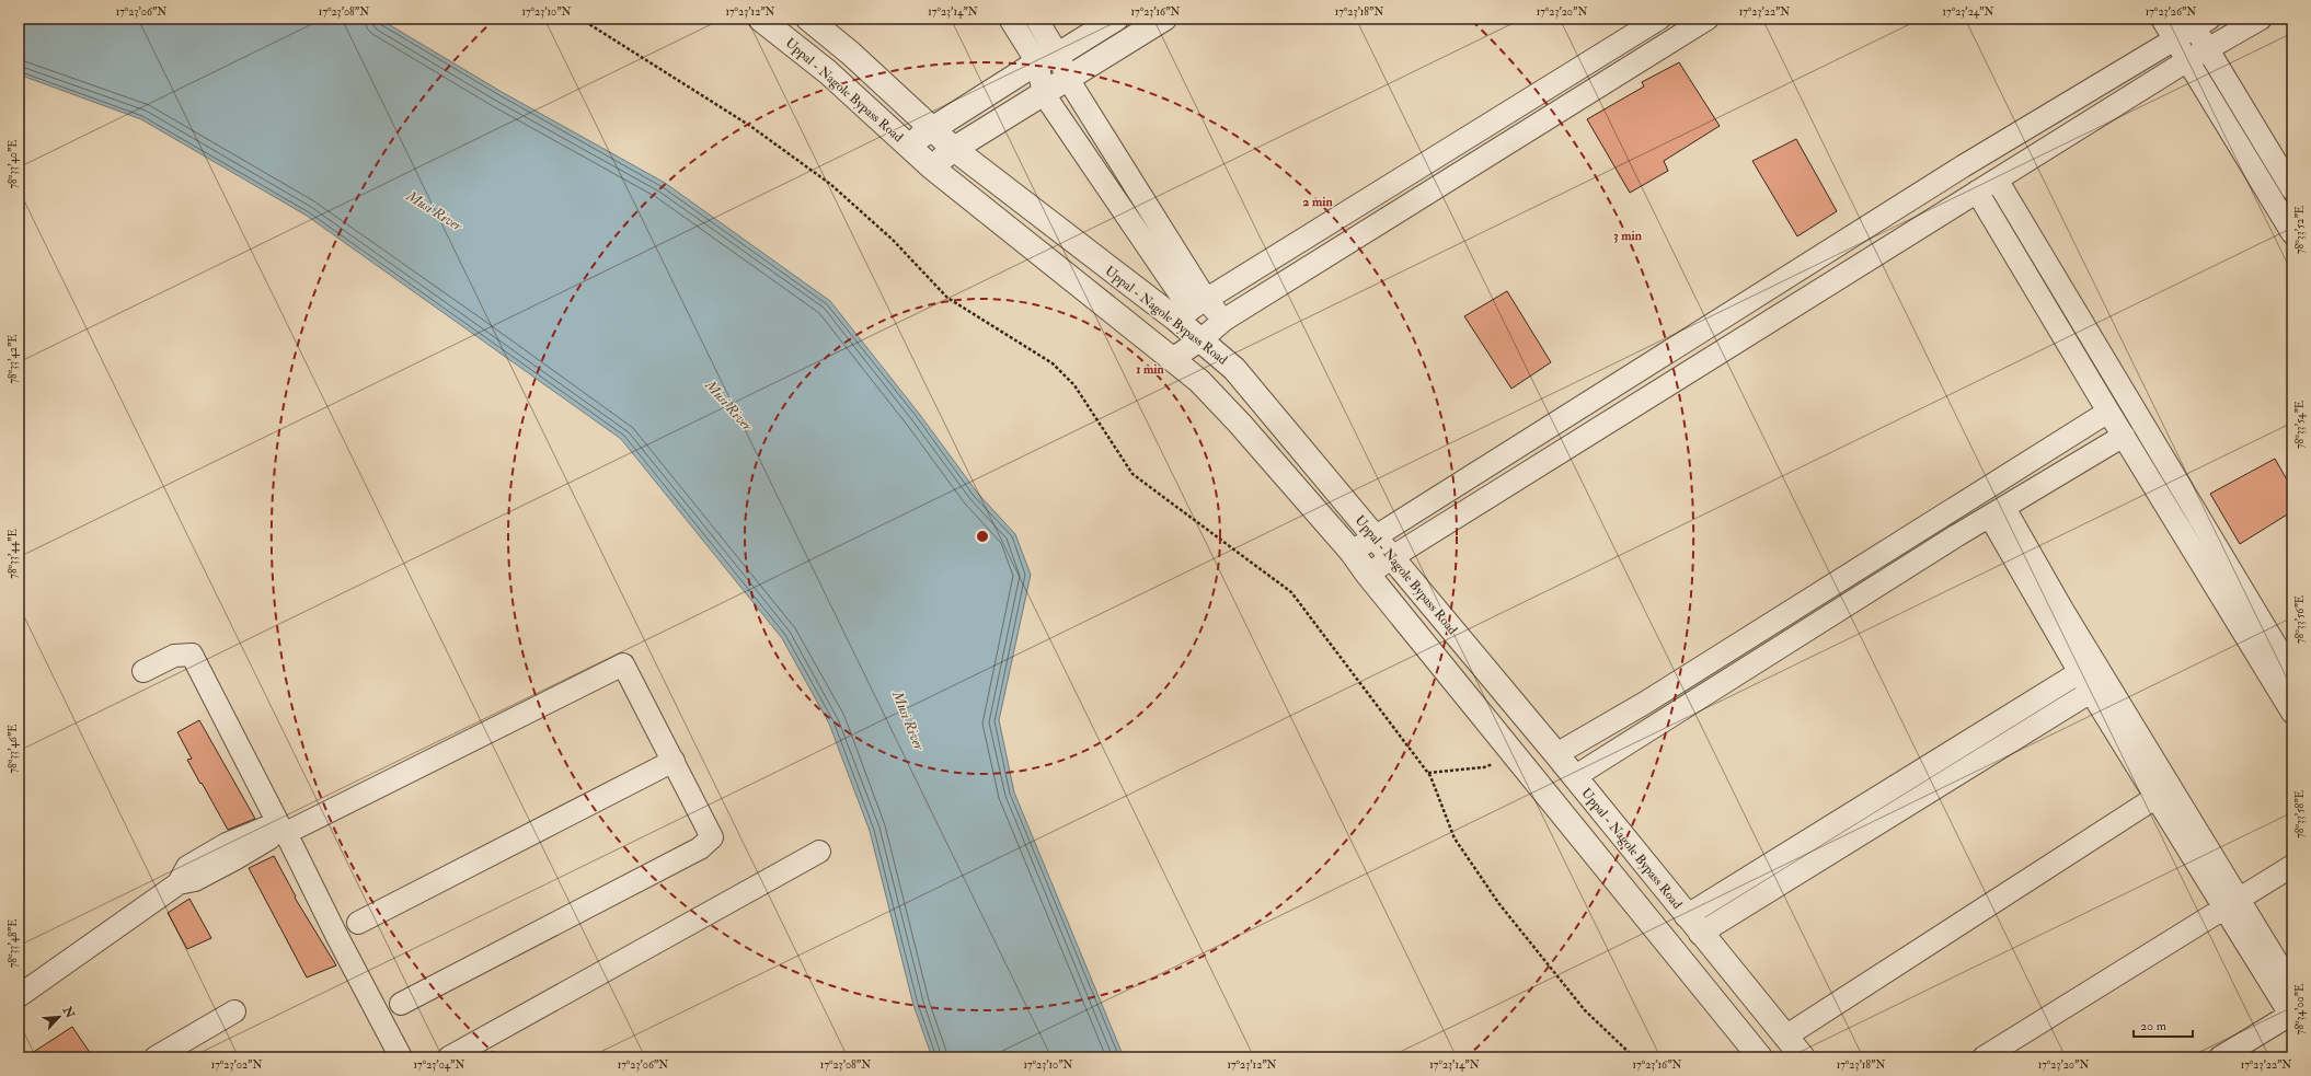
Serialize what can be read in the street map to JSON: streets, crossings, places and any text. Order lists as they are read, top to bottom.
{
  "streets": {
    "street": ["Uppal - Nagole Bypass Road"]
  },
  "water": ["Musi River"],
  "scale_bar": "20 m",
  "north": "top right",
  "coordinates": [
    "17°23'06\"N",
    "17°23'08\"N",
    "17°23'10\"N",
    "17°23'12\"N",
    "17°23'14\"N",
    "17°23'16\"N",
    "17°23'18\"N",
    "17°23'20\"N",
    "17°23'22\"N",
    "17°23'24\"N",
    "17°23'26\"N",
    "78°33'40\"E",
    "78°33'52\"E",
    "78°33'42\"E",
    "78°33'54\"E",
    "78°33'44\"E",
    "78°33'56\"E",
    "78°33'46\"E",
    "78°33'58\"E",
    "78°33'48\"E",
    "78°34'00\"E",
    "17°23'02\"N",
    "17°23'04\"N"
  ],
  "rings": ["2 min", "3 min", "1 min"]
}
